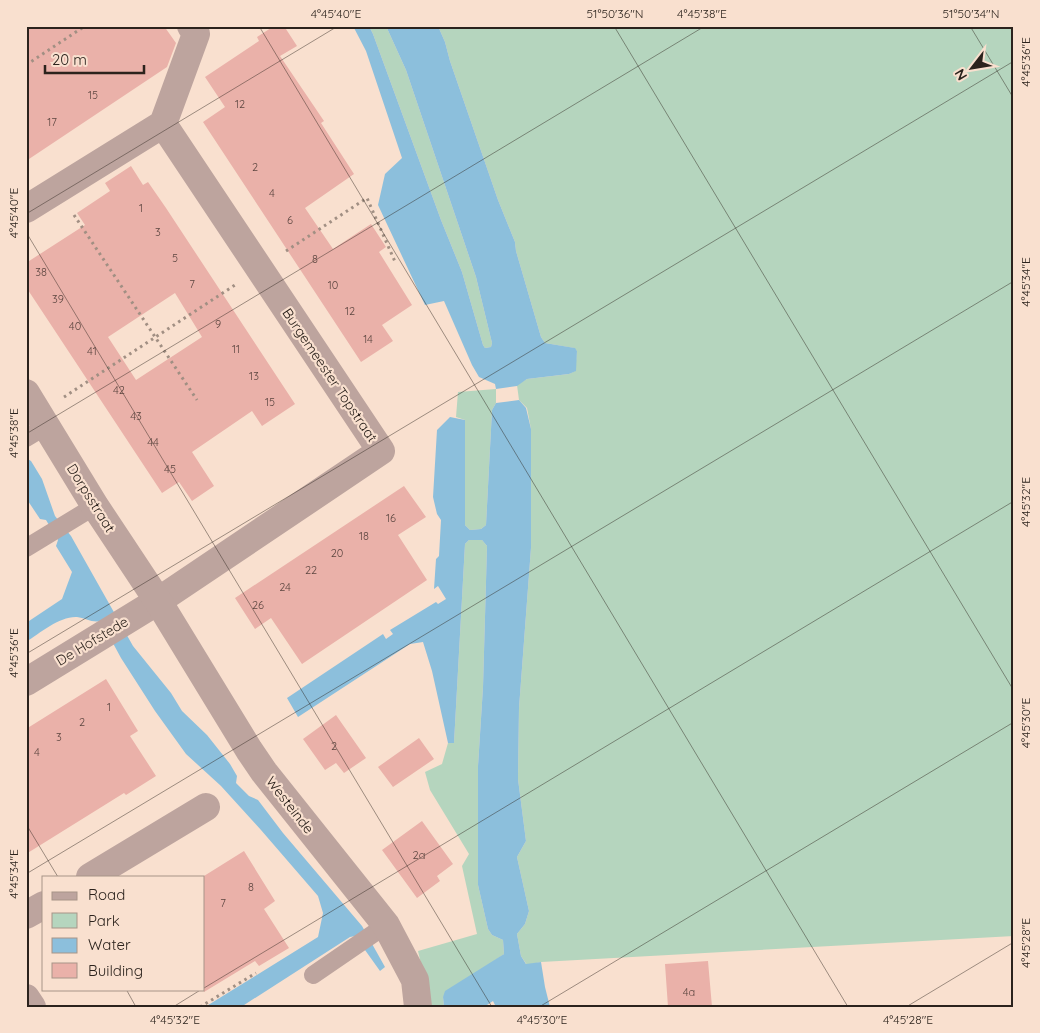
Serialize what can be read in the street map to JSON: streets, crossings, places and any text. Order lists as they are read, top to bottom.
{
  "streets": {
    "street": [
      "Burgemeester Topstraat",
      "Dorpsstraat",
      "De Hofstede",
      "Westeinde"
    ]
  },
  "crossings": [
    ["Burgemeester Topstraat", "Dorpsstraat"],
    ["Burgemeester Topstraat", "De Hofstede"],
    ["Burgemeester Topstraat", "Westeinde"],
    ["Dorpsstraat", "De Hofstede"],
    ["Dorpsstraat", "Westeinde"],
    ["De Hofstede", "Westeinde"]
  ],
  "house_numbers": [
    "15",
    "12",
    "17",
    "2",
    "4",
    "1",
    "6",
    "3",
    "5",
    "8",
    "38",
    "7",
    "10",
    "39",
    "12",
    "9",
    "40",
    "14",
    "11",
    "41",
    "13",
    "42",
    "15",
    "43",
    "44",
    "45",
    "16",
    "18",
    "20",
    "22",
    "24",
    "26",
    "1",
    "2",
    "3",
    "2",
    "4",
    "2a",
    "8",
    "7",
    "4a"
  ],
  "legend": [
    "Road",
    "Park",
    "Water",
    "Building"
  ],
  "scale_bar": "20 m",
  "north": "bottom left",
  "coordinates": [
    "4°45'40\"E",
    "51°50'36\"N",
    "4°45'38\"E",
    "51°50'34\"N",
    "4°45'36\"E",
    "4°45'34\"E",
    "4°45'32\"E",
    "4°45'30\"E",
    "4°45'28\"E"
  ]
}
